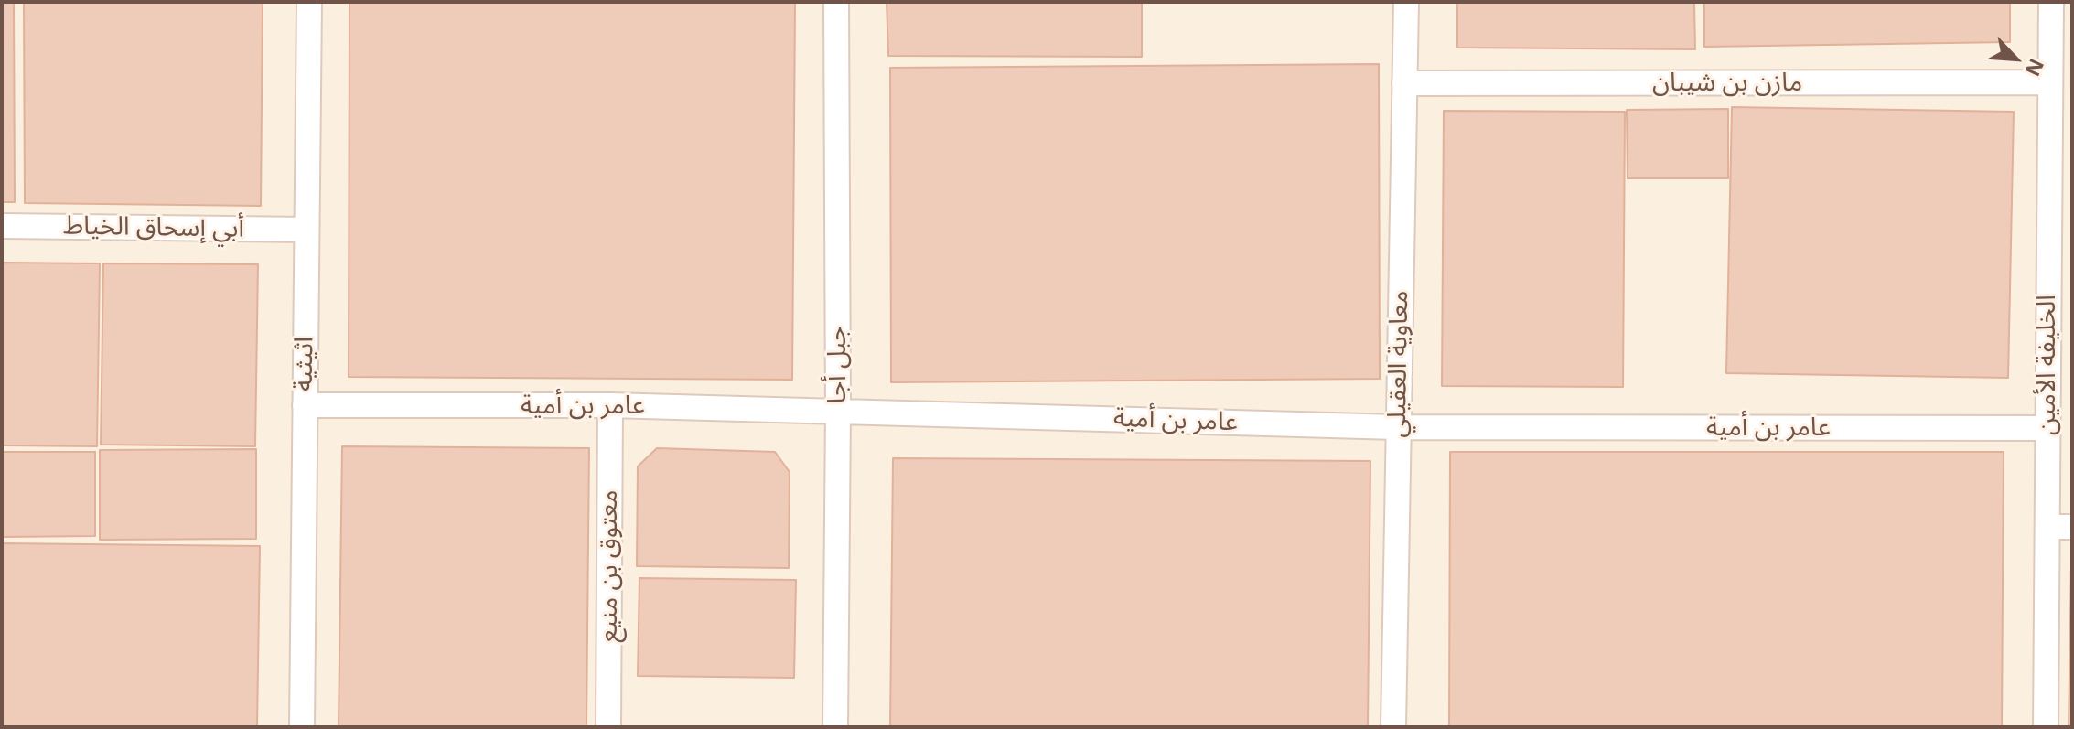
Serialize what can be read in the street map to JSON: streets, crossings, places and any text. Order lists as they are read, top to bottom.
{
  "streets": {
    "street": [
      "مازن بن شيبان",
      "أبي إسحاق الخياط",
      "اثيثية",
      "معاوية العقيلي",
      "جبل أجا",
      "الخليفة الأمين",
      "عامر بن أمية",
      "معتوق بن منيع"
    ]
  },
  "crossings": [
    ["مازن بن شيبان", "معاوية العقيلي"],
    ["مازن بن شيبان", "الخليفة الأمين"],
    ["أبي إسحاق الخياط", "اثيثية"],
    ["اثيثية", "عامر بن أمية"],
    ["معاوية العقيلي", "عامر بن أمية"],
    ["جبل أجا", "عامر بن أمية"],
    ["الخليفة الأمين", "عامر بن أمية"],
    ["عامر بن أمية", "معتوق بن منيع"]
  ],
  "north": "bottom right"
}
